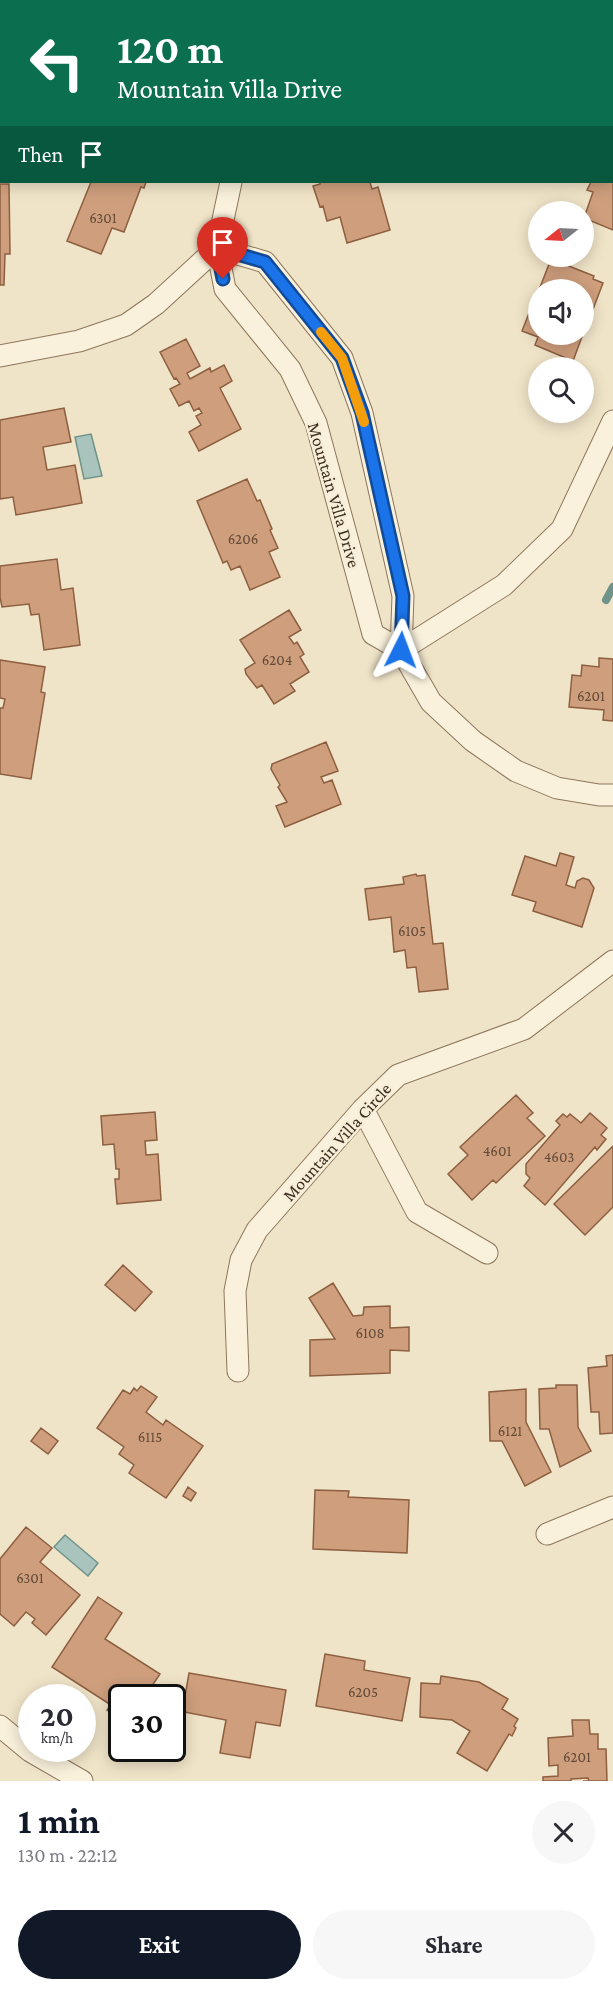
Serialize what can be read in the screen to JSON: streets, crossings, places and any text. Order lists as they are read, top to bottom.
{
  "streets": {
    "street": ["Mountain Villa Drive", "Mountain Villa Circle"]
  },
  "house_numbers": [
    "6301",
    "6206",
    "6204",
    "6201",
    "6105",
    "4601",
    "4603",
    "6108",
    "6121",
    "6115",
    "6301",
    "6205",
    "6201"
  ],
  "north": "left",
  "page": {
    "turn": ["120 m", "Mountain Villa Drive"],
    "then": "Then",
    "speed": "20 km/h",
    "limit": "30",
    "heading": ["1 min", "130 m · 22:12"],
    "buttons": ["Exit", "Share"]
  }
}
